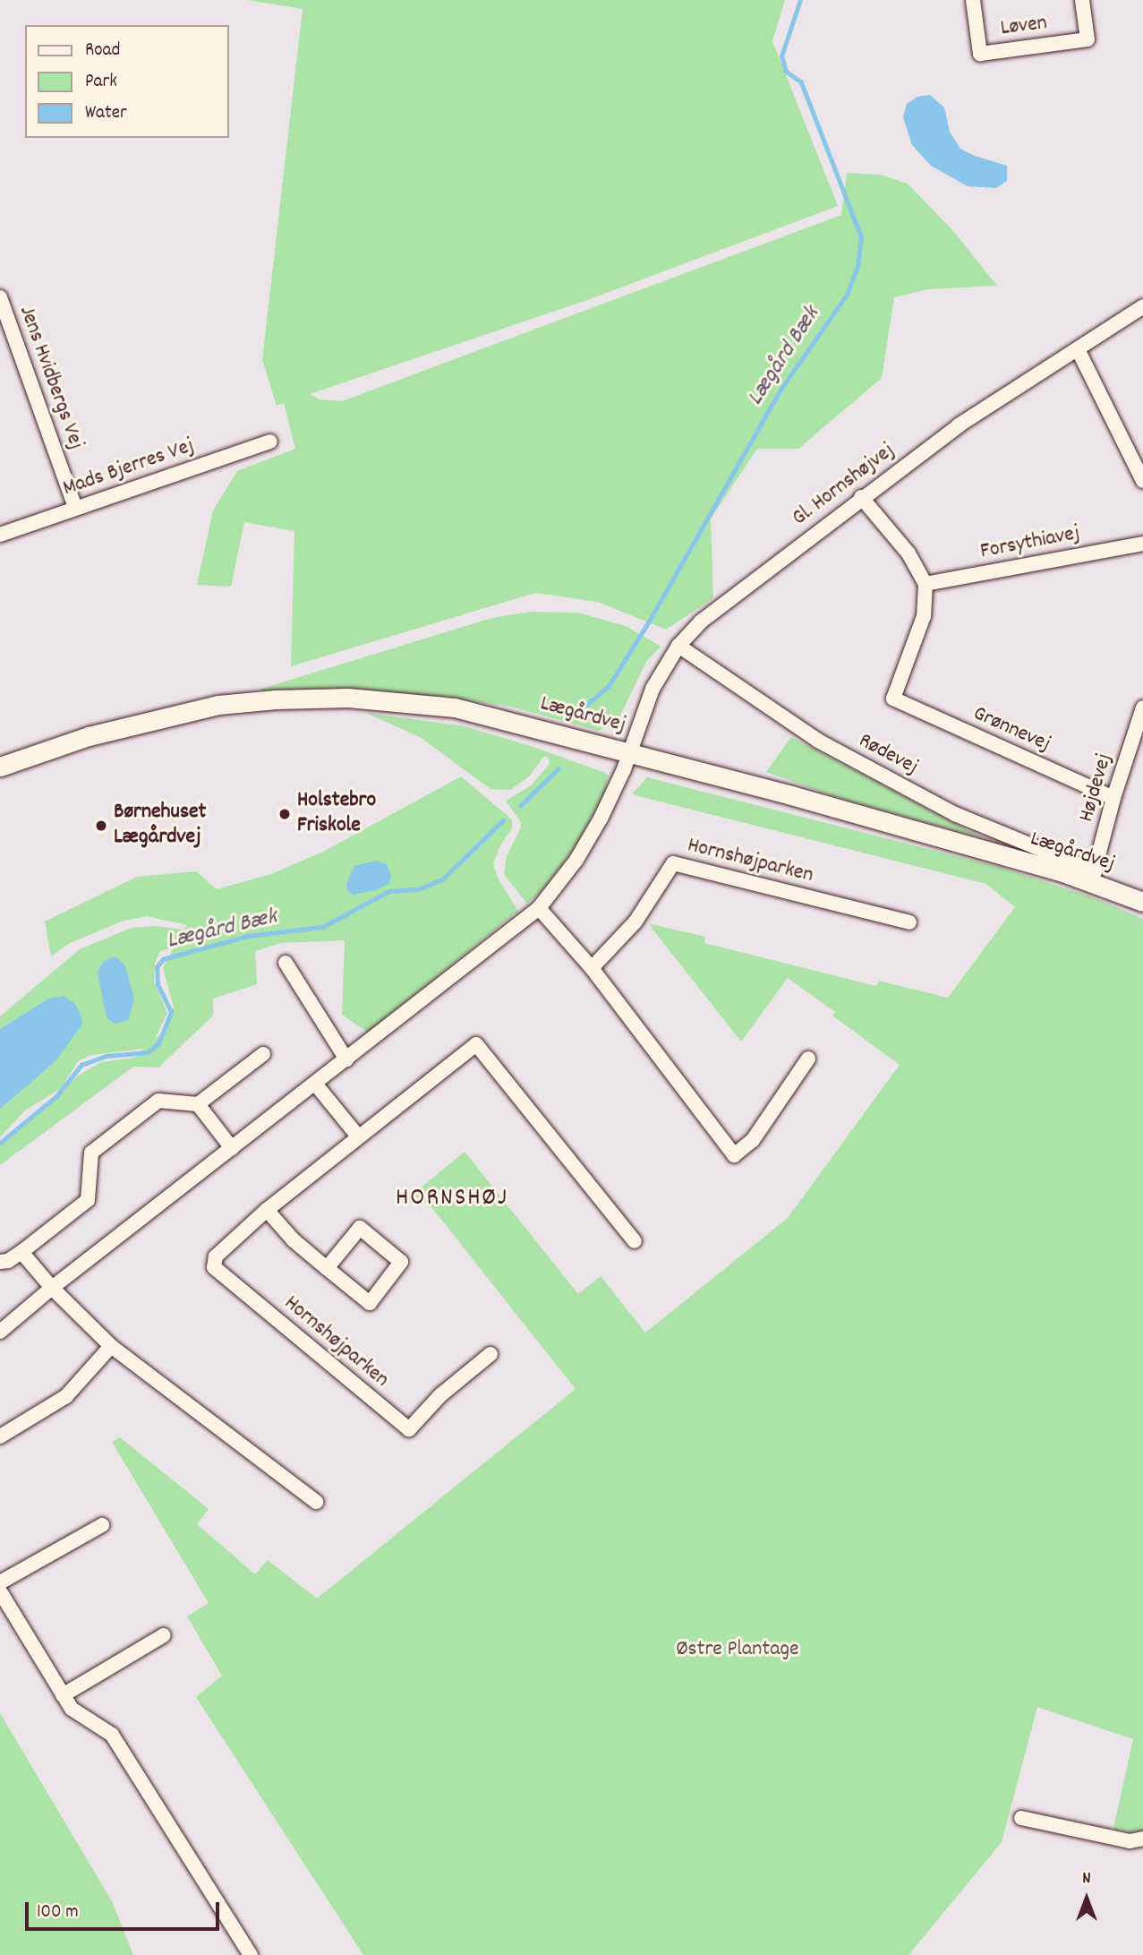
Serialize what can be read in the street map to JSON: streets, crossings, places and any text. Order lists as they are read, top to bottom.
{
  "streets": {
    "street": [
      "Løven",
      "Jens Hvidbergs Vej",
      "Mads Bjerres Vej",
      "Gl. Hornshøjvej",
      "Forsythiavej",
      "Lægårdvej",
      "Grønnevej",
      "Rødevej",
      "Højdevej",
      "Hornshøjparken"
    ]
  },
  "crossings": [
    ["Jens Hvidbergs Vej", "Mads Bjerres Vej"],
    ["Gl. Hornshøjvej", "Lægårdvej"],
    ["Gl. Hornshøjvej", "Rødevej"],
    ["Forsythiavej", "Grønnevej"],
    ["Lægårdvej", "Rødevej"],
    ["Lægårdvej", "Højdevej"],
    ["Grønnevej", "Højdevej"],
    ["Rødevej", "Højdevej"]
  ],
  "districts": ["HORNSHØJ"],
  "water": ["Lægård Bæk"],
  "parks": ["Østre Plantage"],
  "places": ["Holstebro Friskole", "Børnehuset Lægårdvej"],
  "legend": ["Road", "Park", "Water"],
  "scale_bar": "100 m",
  "north": "top"
}
